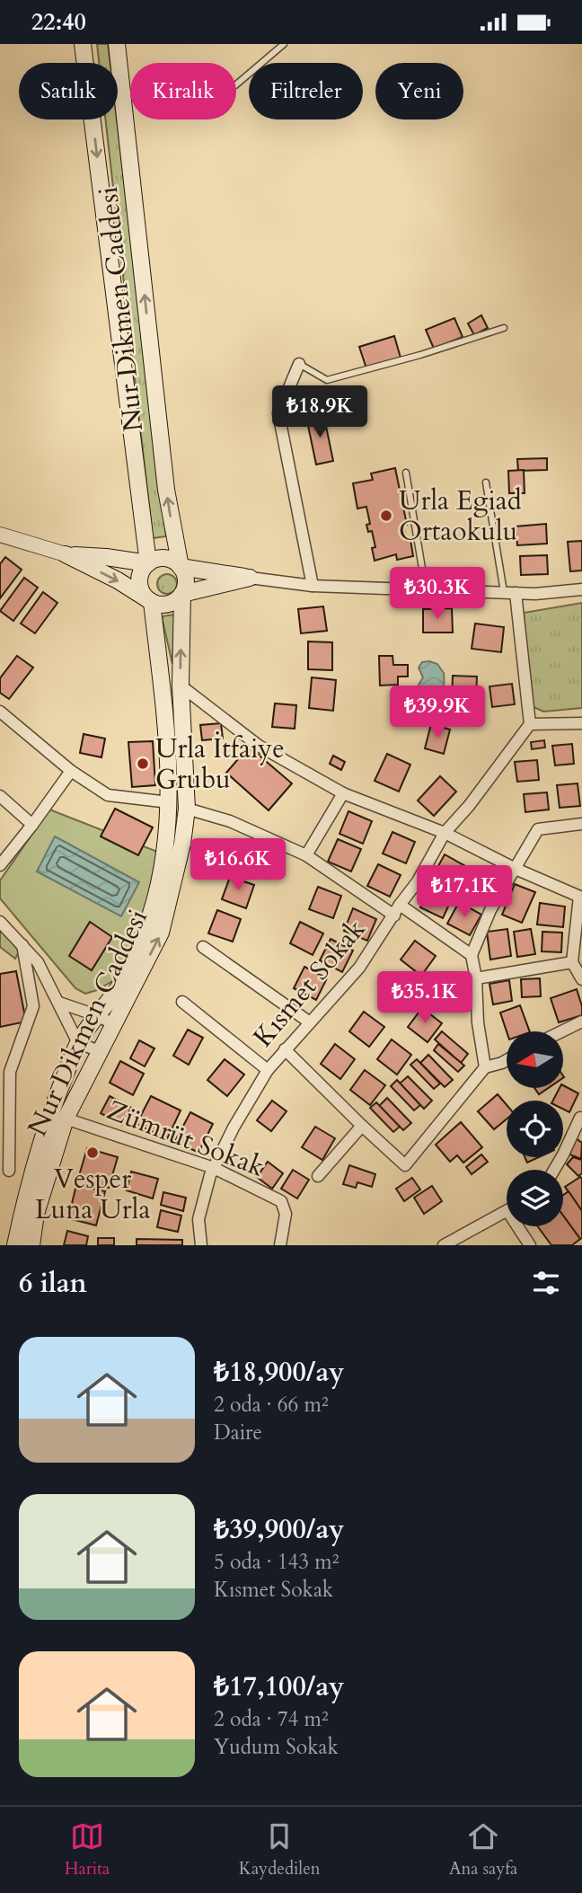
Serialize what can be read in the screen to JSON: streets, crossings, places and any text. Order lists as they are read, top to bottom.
{
  "streets": {
    "main road": ["Nur Dikmen Caddesi"],
    "street": ["Kısmet Sokak", "Zümrüt Sokak"]
  },
  "crossings": [
    ["Nur Dikmen Caddesi", "Zümrüt Sokak"],
    ["Kısmet Sokak", "Zümrüt Sokak"]
  ],
  "places": ["Urla Egiad Ortaokulu", "Urla İtfaiye Grubu", "Vesper Luna Urla"],
  "north": "left",
  "page": {
    "status": "22:40",
    "chip": [
      "Satılık",
      "Kiralık",
      "Filtreler",
      "Yeni"
    ],
    "price": [
      "₺18.9K",
      "₺30.3K",
      "₺39.9K",
      "₺16.6K",
      "₺17.1K",
      "₺35.1K"
    ],
    "heading": "6 ilan",
    "list": [
      {
        "name": "₺18,900/ay",
        "note": "2 oda · 66 m² · Daire"
      },
      {
        "name": "₺39,900/ay",
        "note": "5 oda · 143 m² · Kısmet Sokak"
      },
      {
        "name": "₺17,100/ay",
        "note": "2 oda · 74 m² · Yudum Sokak"
      }
    ],
    "tabs": ["Harita", "Kaydedilen", "Ana sayfa"]
  }
}
